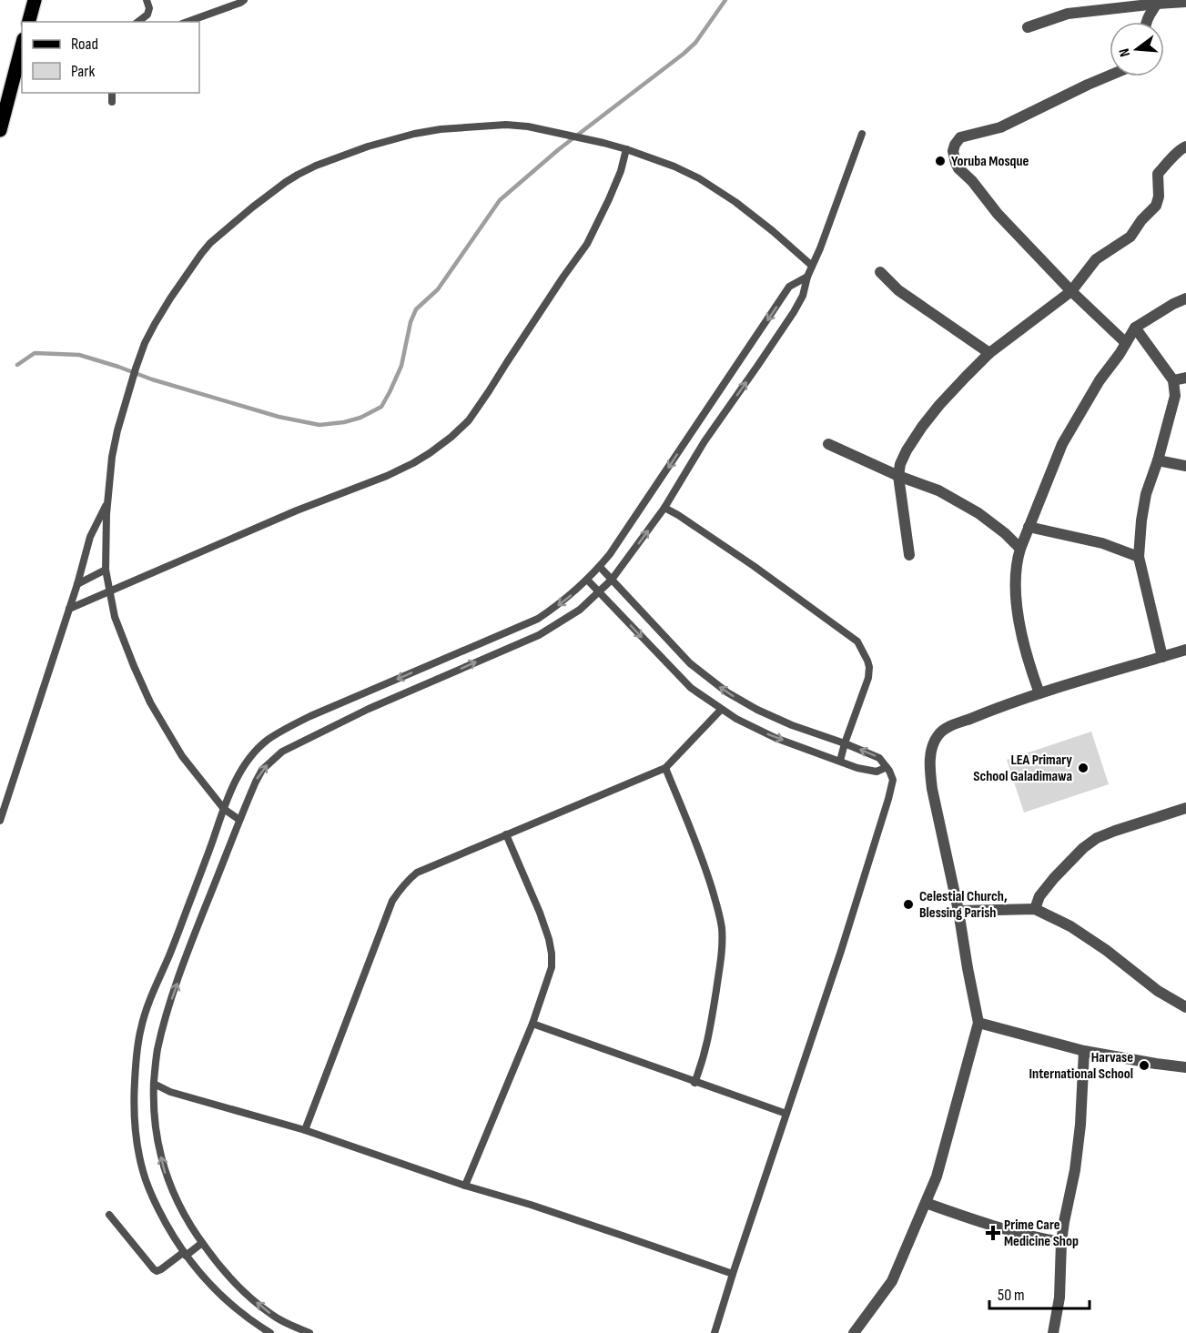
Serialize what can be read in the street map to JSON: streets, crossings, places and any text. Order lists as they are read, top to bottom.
{
  "places": {
    "other": [
      "Yoruba Mosque",
      "LEA Primary School Galadimawa",
      "Celestial Church, Blessing Parish",
      "Harvase International School"
    ],
    "health": ["Prime Care Medicine Shop"]
  },
  "legend": ["Road", "Park"],
  "scale_bar": "50 m",
  "north": "left"
}
